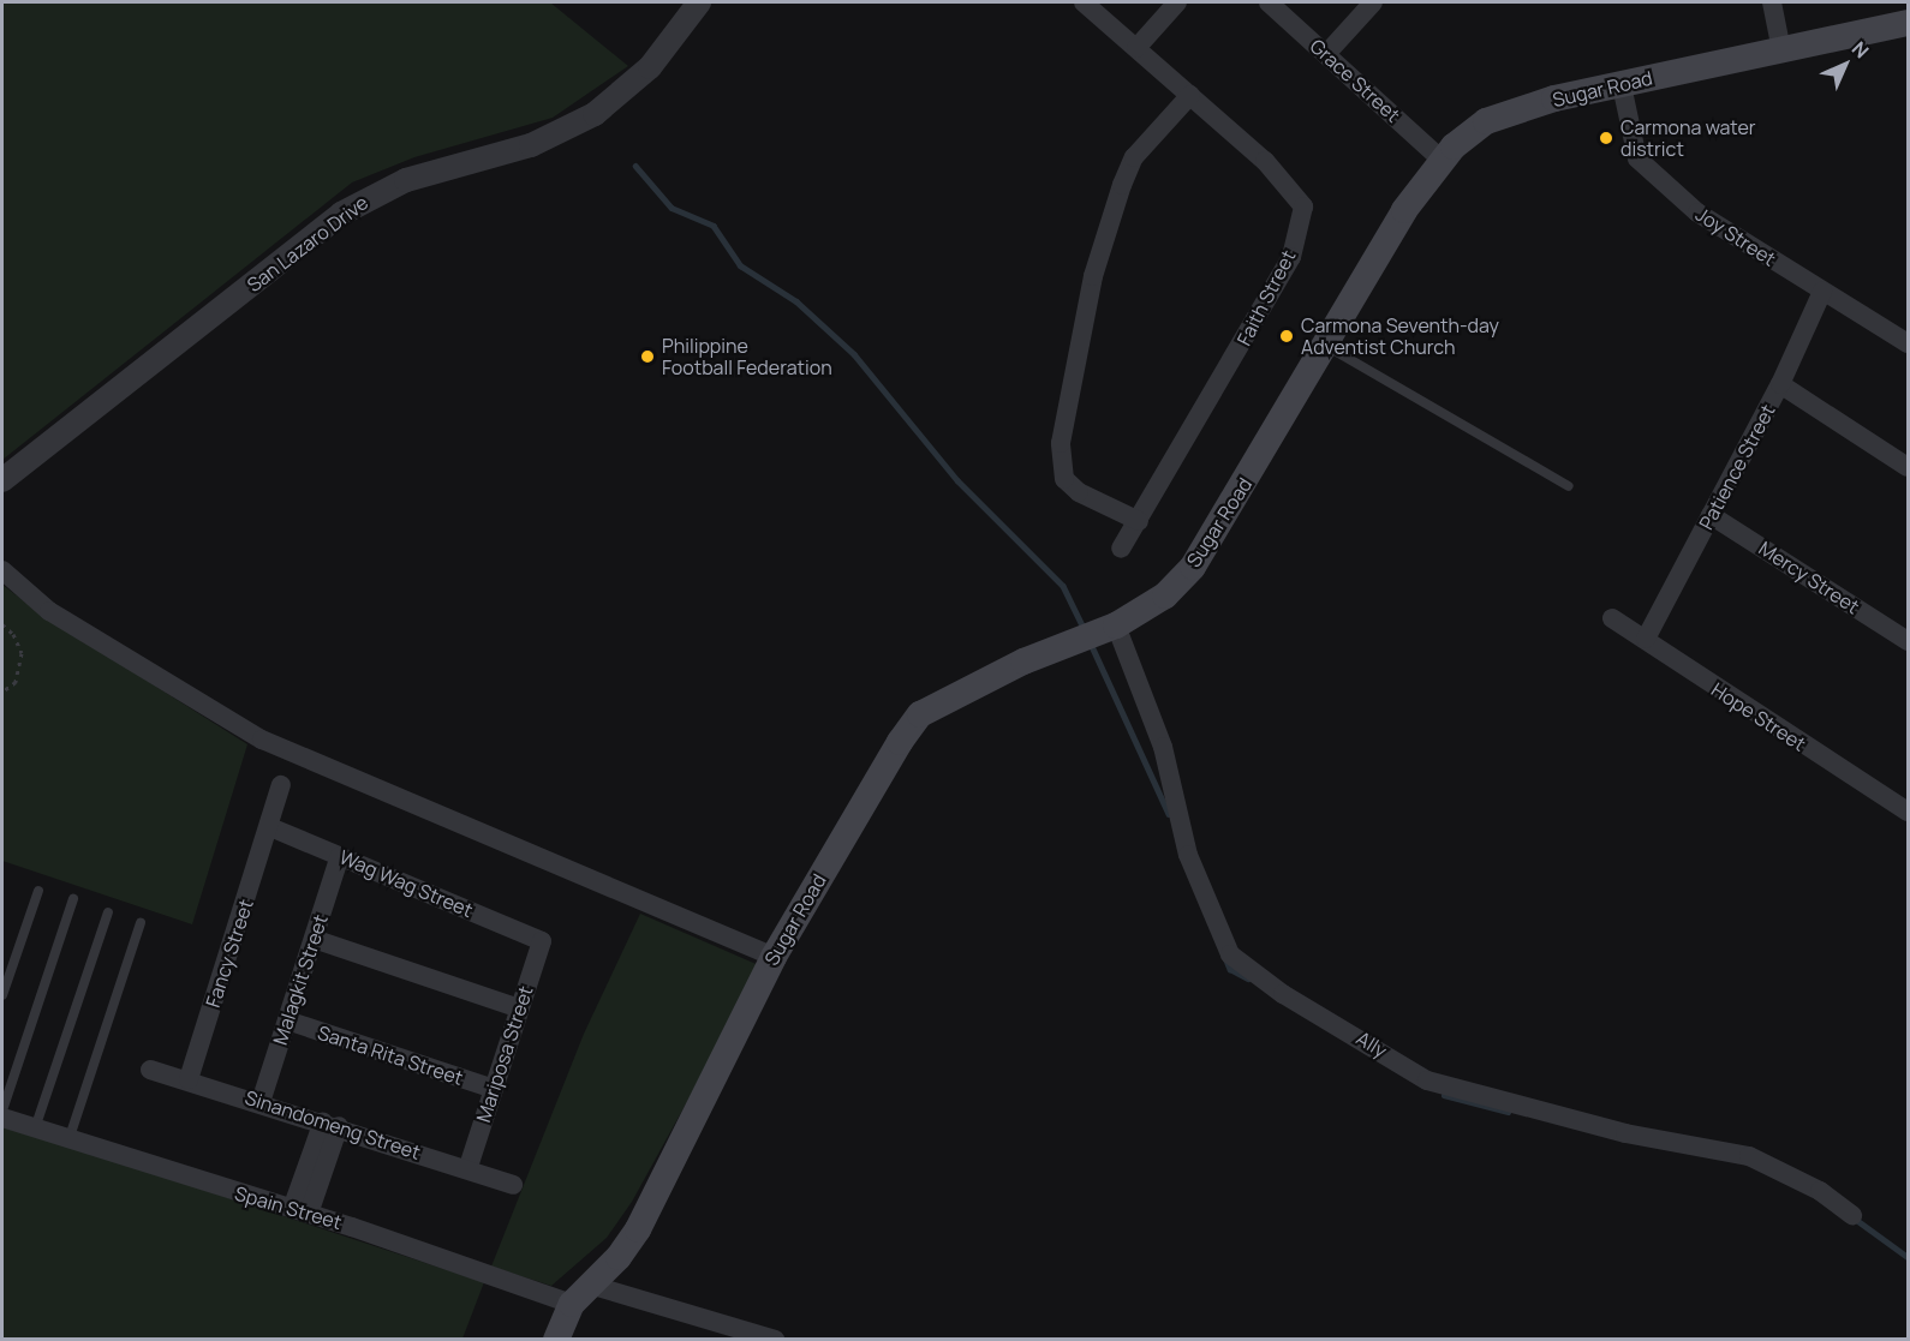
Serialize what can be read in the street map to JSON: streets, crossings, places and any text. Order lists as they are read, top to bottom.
{
  "streets": {
    "main road": ["Sugar Road"],
    "street": [
      "Grace Street",
      "Joy Street",
      "San Lazaro Drive",
      "Faith Street",
      "Patience Street",
      "Mercy Street",
      "Hope Street",
      "Wag Wag Street",
      "Fancy Street",
      "Malagkit Street",
      "Ally",
      "Mariposa Street",
      "Santa Rita Street",
      "Sinandomeng Street",
      "Spain Street"
    ]
  },
  "crossings": [
    ["Grace Street", "Sugar Road"],
    ["Sugar Road", "Joy Street"],
    ["Sugar Road", "Ally"],
    ["Sugar Road", "Spain Street"],
    ["Joy Street", "Patience Street"],
    ["Patience Street", "Mercy Street"],
    ["Patience Street", "Hope Street"],
    ["Wag Wag Street", "Fancy Street"],
    ["Wag Wag Street", "Malagkit Street"],
    ["Wag Wag Street", "Mariposa Street"],
    ["Fancy Street", "Sinandomeng Street"],
    ["Malagkit Street", "Santa Rita Street"],
    ["Malagkit Street", "Sinandomeng Street"],
    ["Mariposa Street", "Santa Rita Street"],
    ["Mariposa Street", "Sinandomeng Street"]
  ],
  "places": ["Carmona water district", "Carmona Seventh-day Adventist Church", "Philippine Football Federation"],
  "north": "top right"
}
